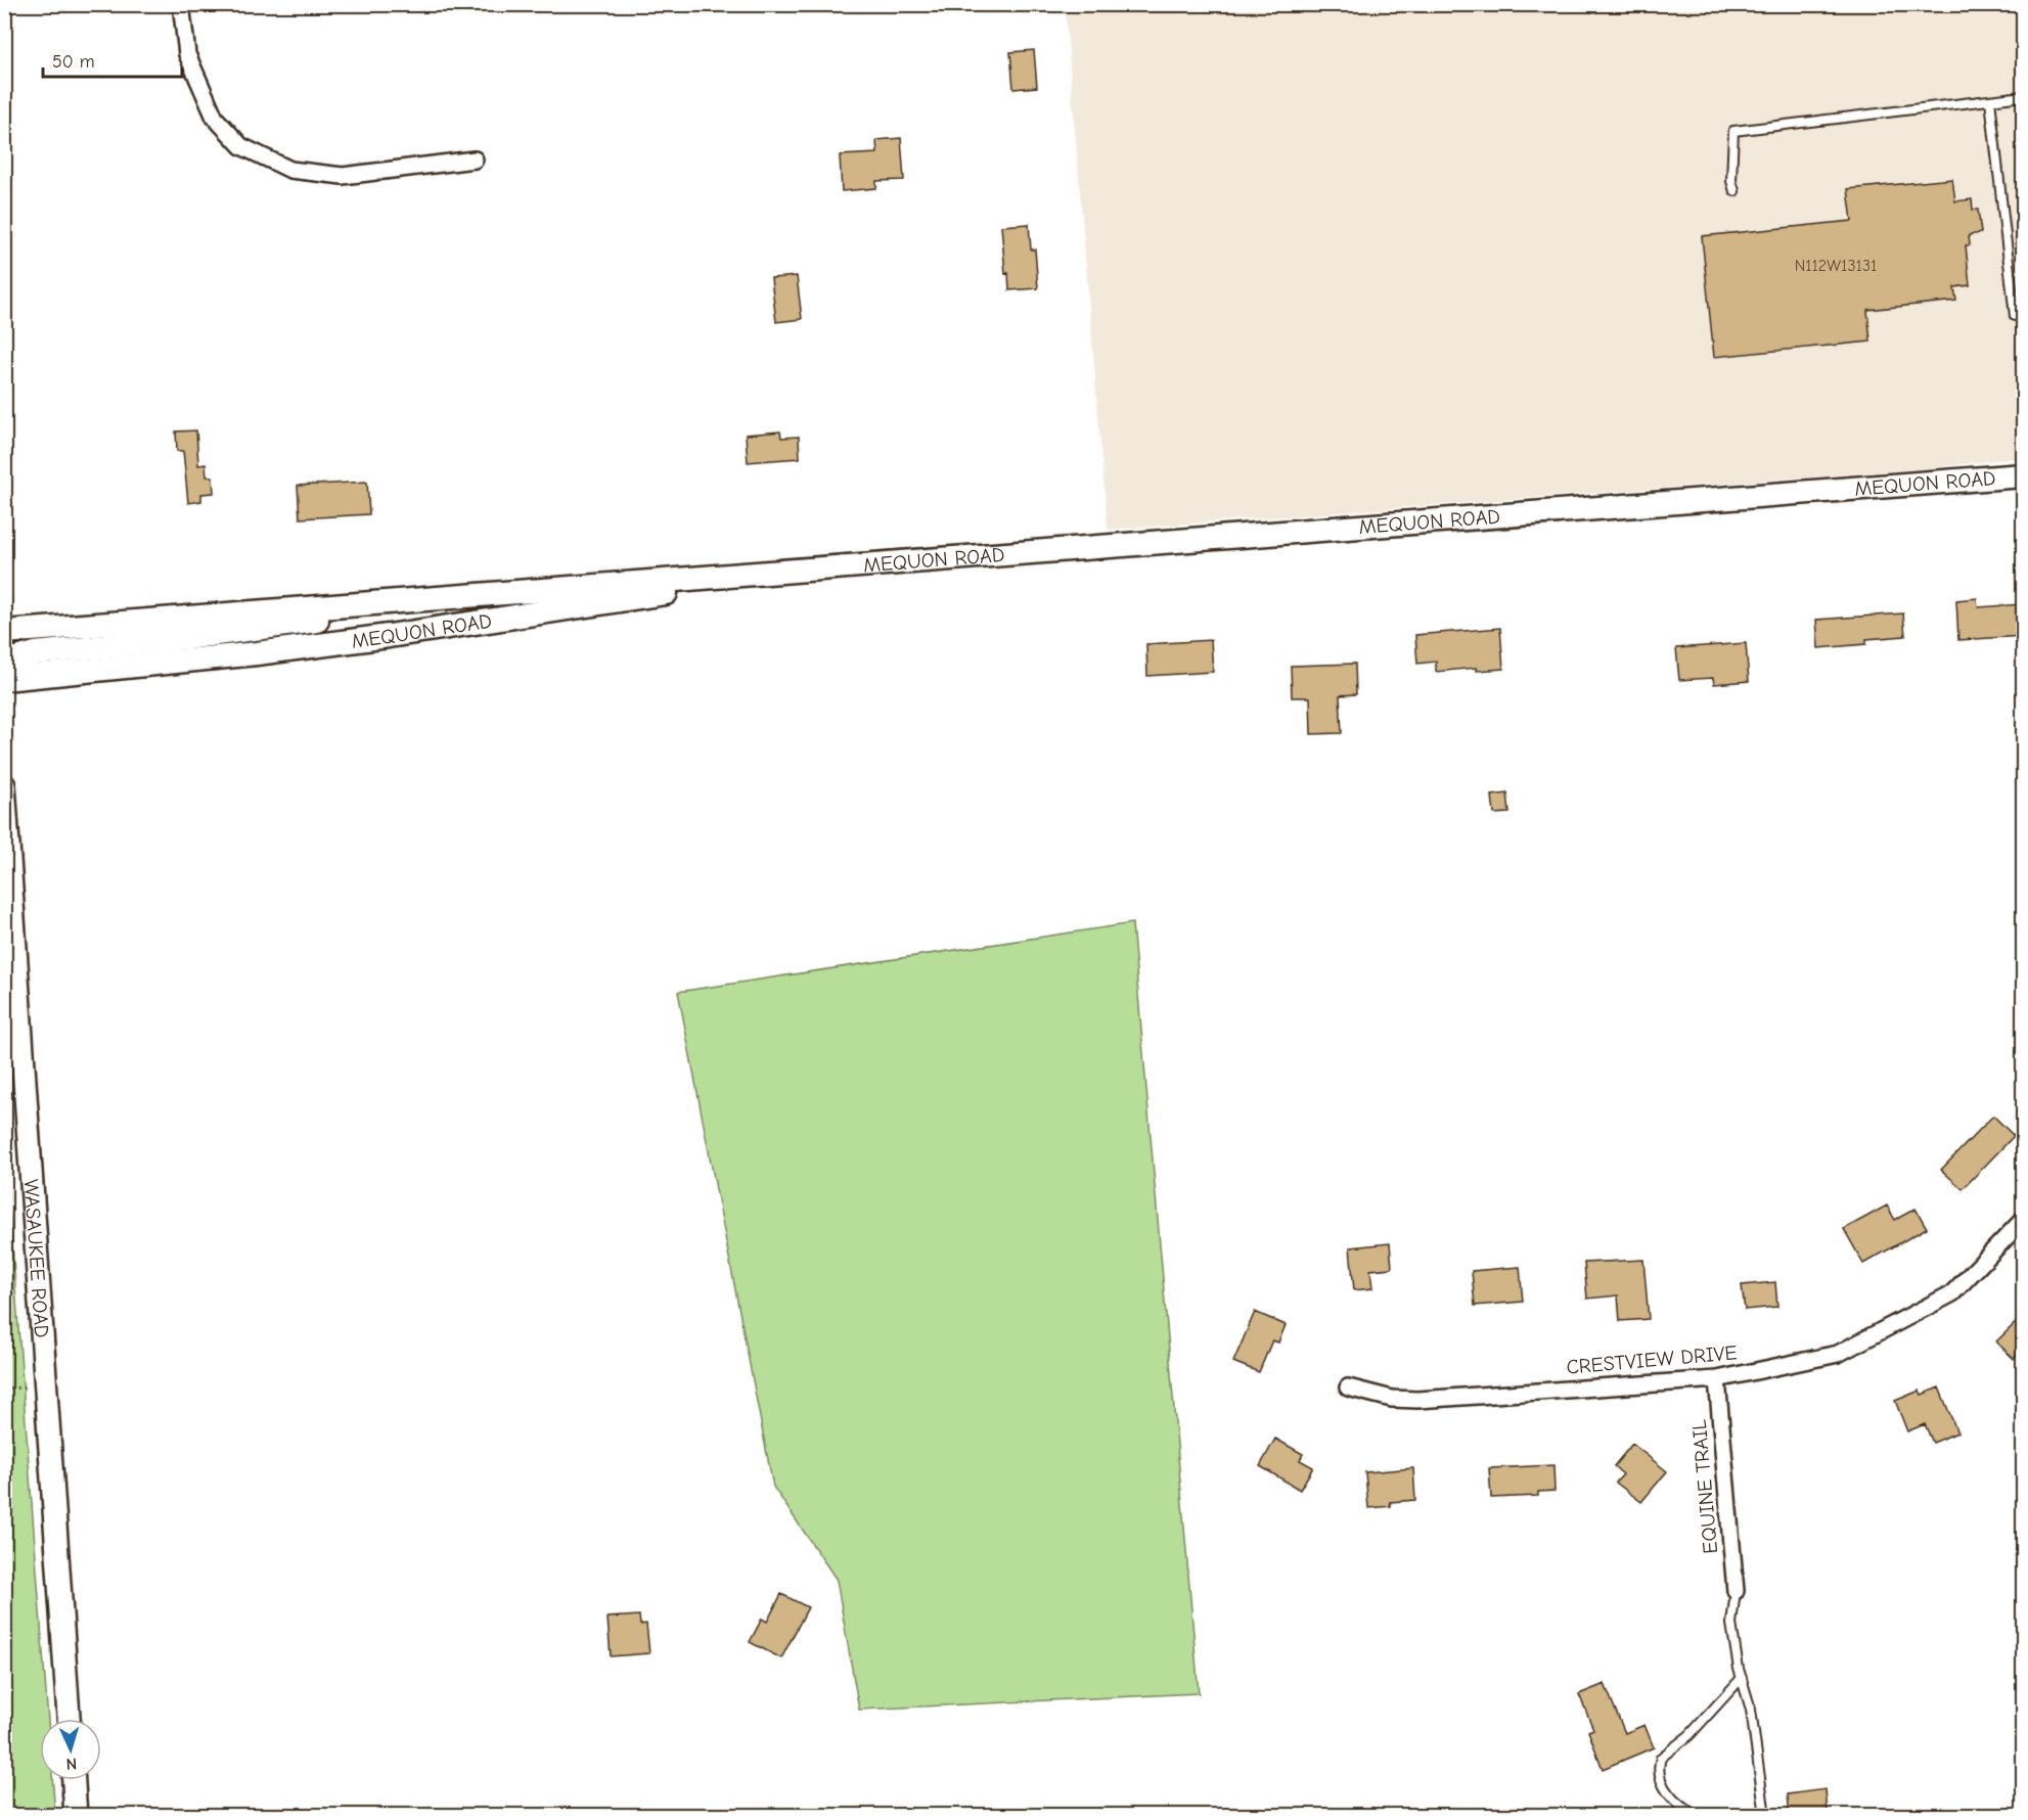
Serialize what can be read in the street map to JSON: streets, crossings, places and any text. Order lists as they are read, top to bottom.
{
  "streets": {
    "main road": ["MEQUON ROAD"],
    "street": ["WASAUKEE ROAD", "CRESTVIEW DRIVE", "EQUINE TRAIL"]
  },
  "crossings": [
    ["CRESTVIEW DRIVE", "EQUINE TRAIL"]
  ],
  "house_numbers": ["N112W13131"],
  "scale_bar": "50 m",
  "north": "bottom"
}
